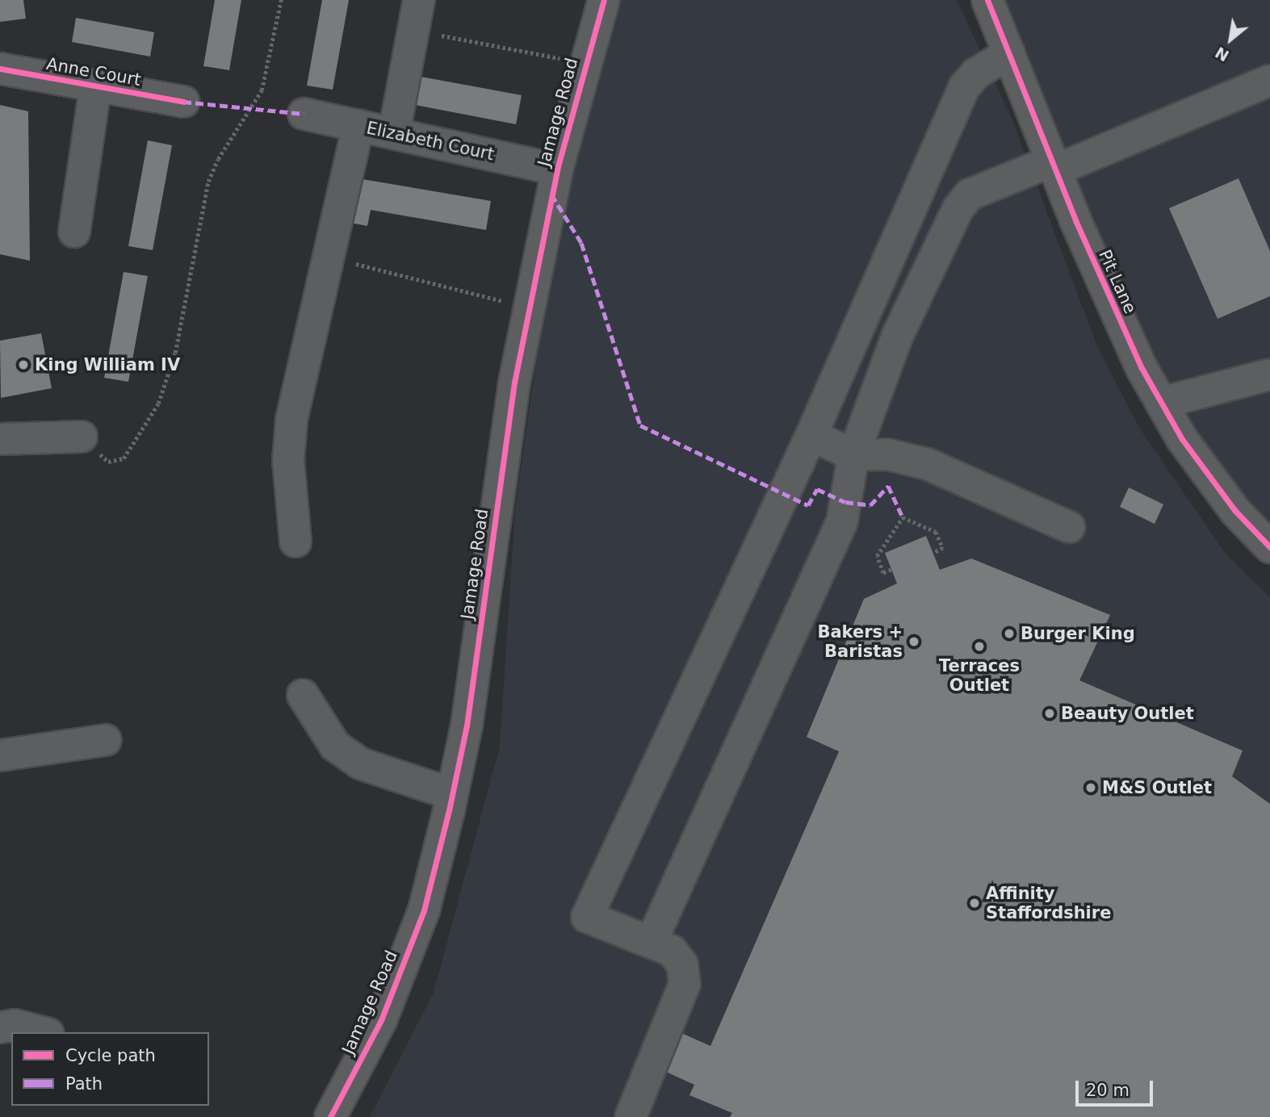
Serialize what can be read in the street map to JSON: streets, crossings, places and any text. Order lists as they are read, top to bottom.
{
  "streets": {
    "street": [
      "Anne Court",
      "Jamage Road",
      "Elizabeth Court",
      "Pit Lane"
    ]
  },
  "crossings": [
    ["Jamage Road", "Elizabeth Court"]
  ],
  "places": [
    "King William IV",
    "Burger King",
    "Bakers + Baristas",
    "Terraces Outlet",
    "Beauty Outlet",
    "M&S Outlet",
    "Affinity Staffordshire"
  ],
  "legend": ["Cycle path", "Path"],
  "scale_bar": "20 m",
  "north": "bottom left"
}
